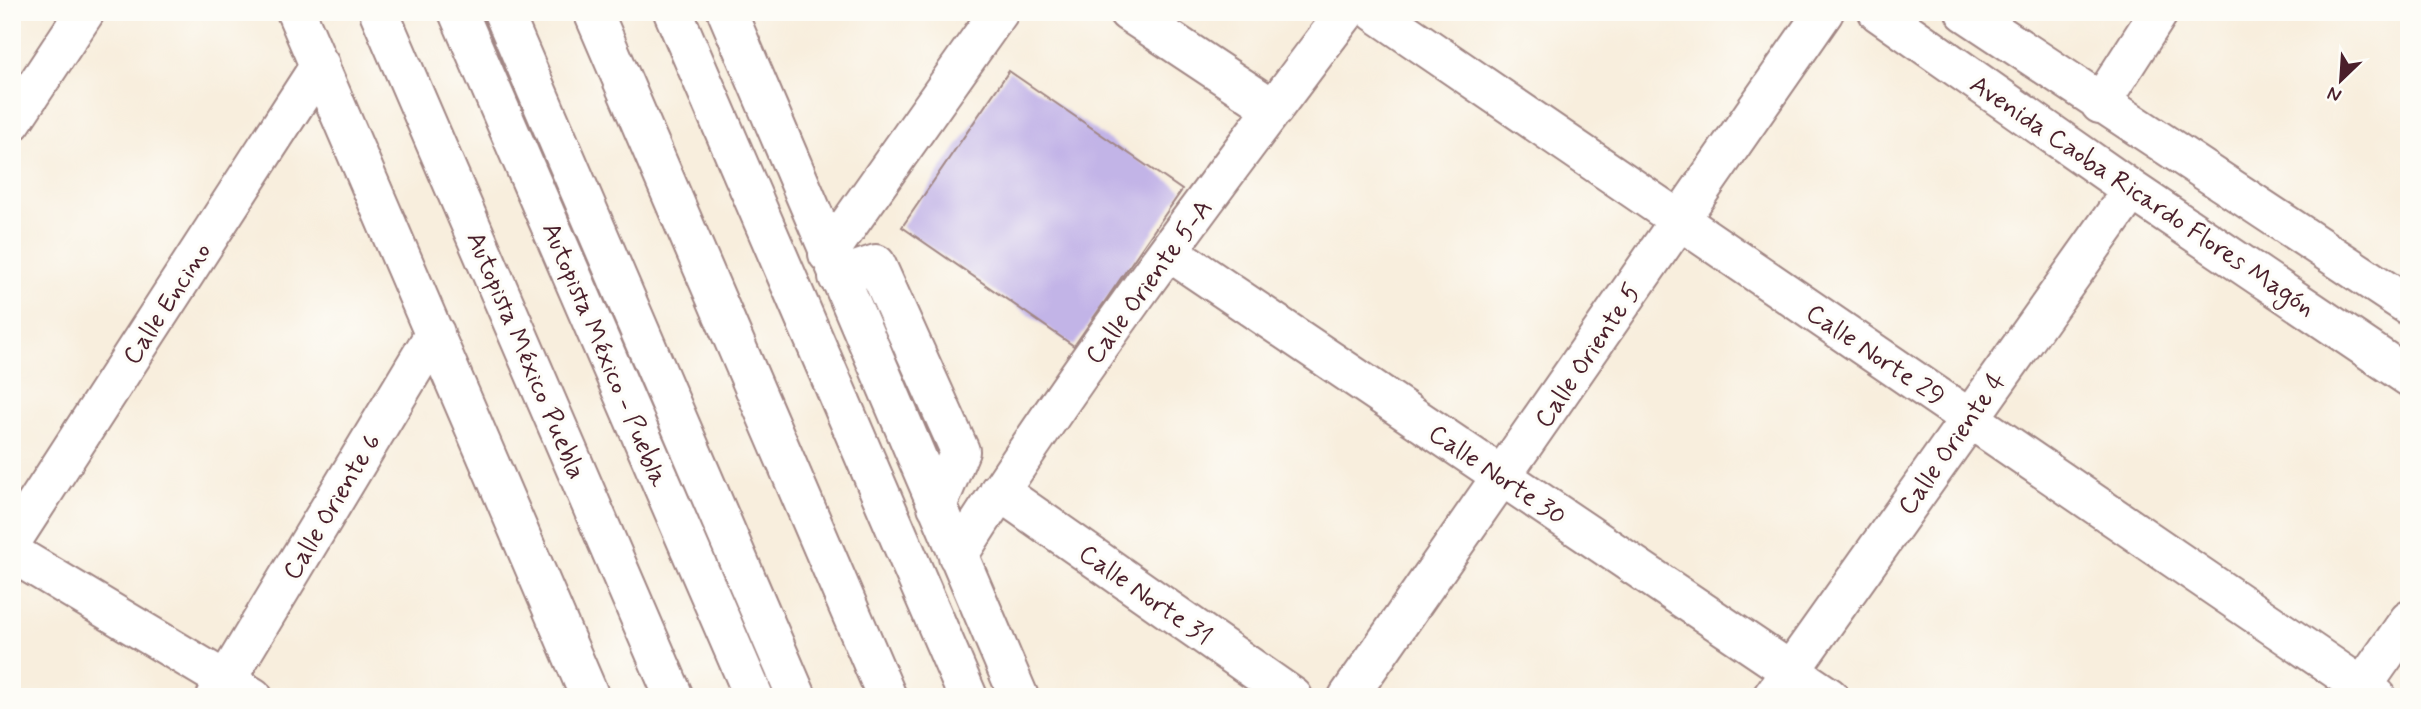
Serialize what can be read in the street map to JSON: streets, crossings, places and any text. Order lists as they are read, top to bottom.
{
  "streets": {
    "main road": [
      "Avenida Caoba Ricardo Flores Magón",
      "Calle Oriente 5-A",
      "Calle Encino",
      "Autopista México - Puebla",
      "Calle Norte 29",
      "Autopista México Puebla",
      "Calle Oriente 5",
      "Calle Oriente 4",
      "Calle Norte 30",
      "Calle Oriente 6",
      "Calle Norte 31"
    ]
  },
  "crossings": [
    ["Avenida Caoba Ricardo Flores Magón", "Calle Oriente 4"],
    ["Calle Oriente 5-A", "Calle Norte 30"],
    ["Calle Oriente 5-A", "Calle Norte 31"],
    ["Calle Norte 29", "Calle Oriente 5"],
    ["Calle Norte 29", "Calle Oriente 4"],
    ["Calle Oriente 5", "Calle Norte 30"],
    ["Calle Oriente 4", "Calle Norte 30"]
  ],
  "north": "bottom left"
}
